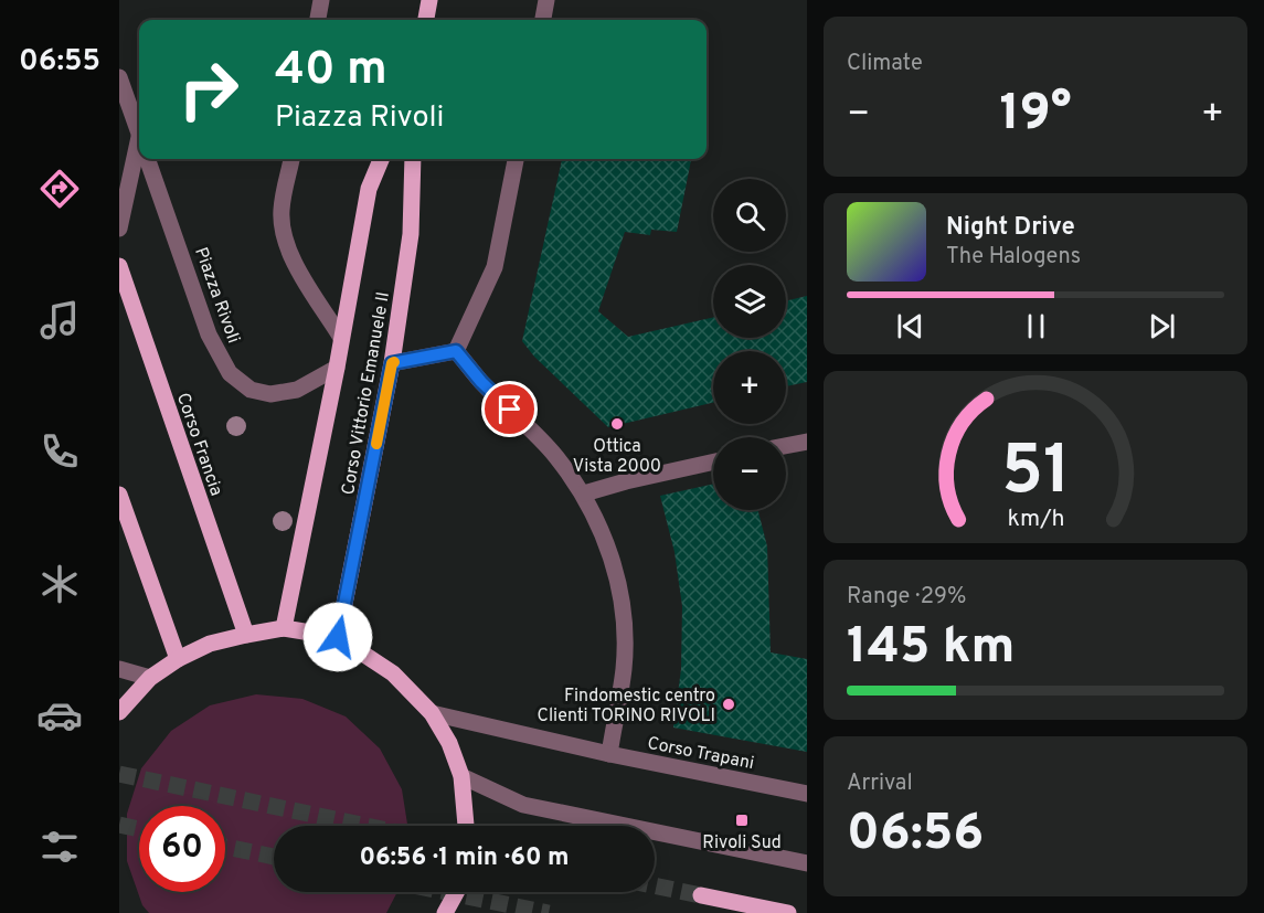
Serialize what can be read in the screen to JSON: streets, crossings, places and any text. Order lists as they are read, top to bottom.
{
  "streets": {
    "main road": ["Corso Vittorio Emanuele II", "Corso Francia"],
    "street": ["Piazza Rivoli", "Corso Trapani"]
  },
  "crossings": [
    ["Piazza Rivoli", "Corso Vittorio Emanuele II"]
  ],
  "places": {
    "other": ["Ottica Vista 2000", "Findomestic centro Clienti TORINO RIVOLI"],
    "transit": ["Rivoli Sud"]
  },
  "page": {
    "tabs": "06:55",
    "tile": [
      "Climate",
      ["Range · 29%", "145 km"],
      ["Arrival", "06:56"]
    ],
    "turn": ["40 m", "Piazza Rivoli"],
    "heat": ["−", "19°", "+"],
    "map_buttons": ["+", "−"],
    "song": ["Night Drive", "The Halogens"],
    "limit": "60",
    "trip": "06:56 · 1 min · 60 m",
    "gauge": ["51", "km/h"]
  }
}
